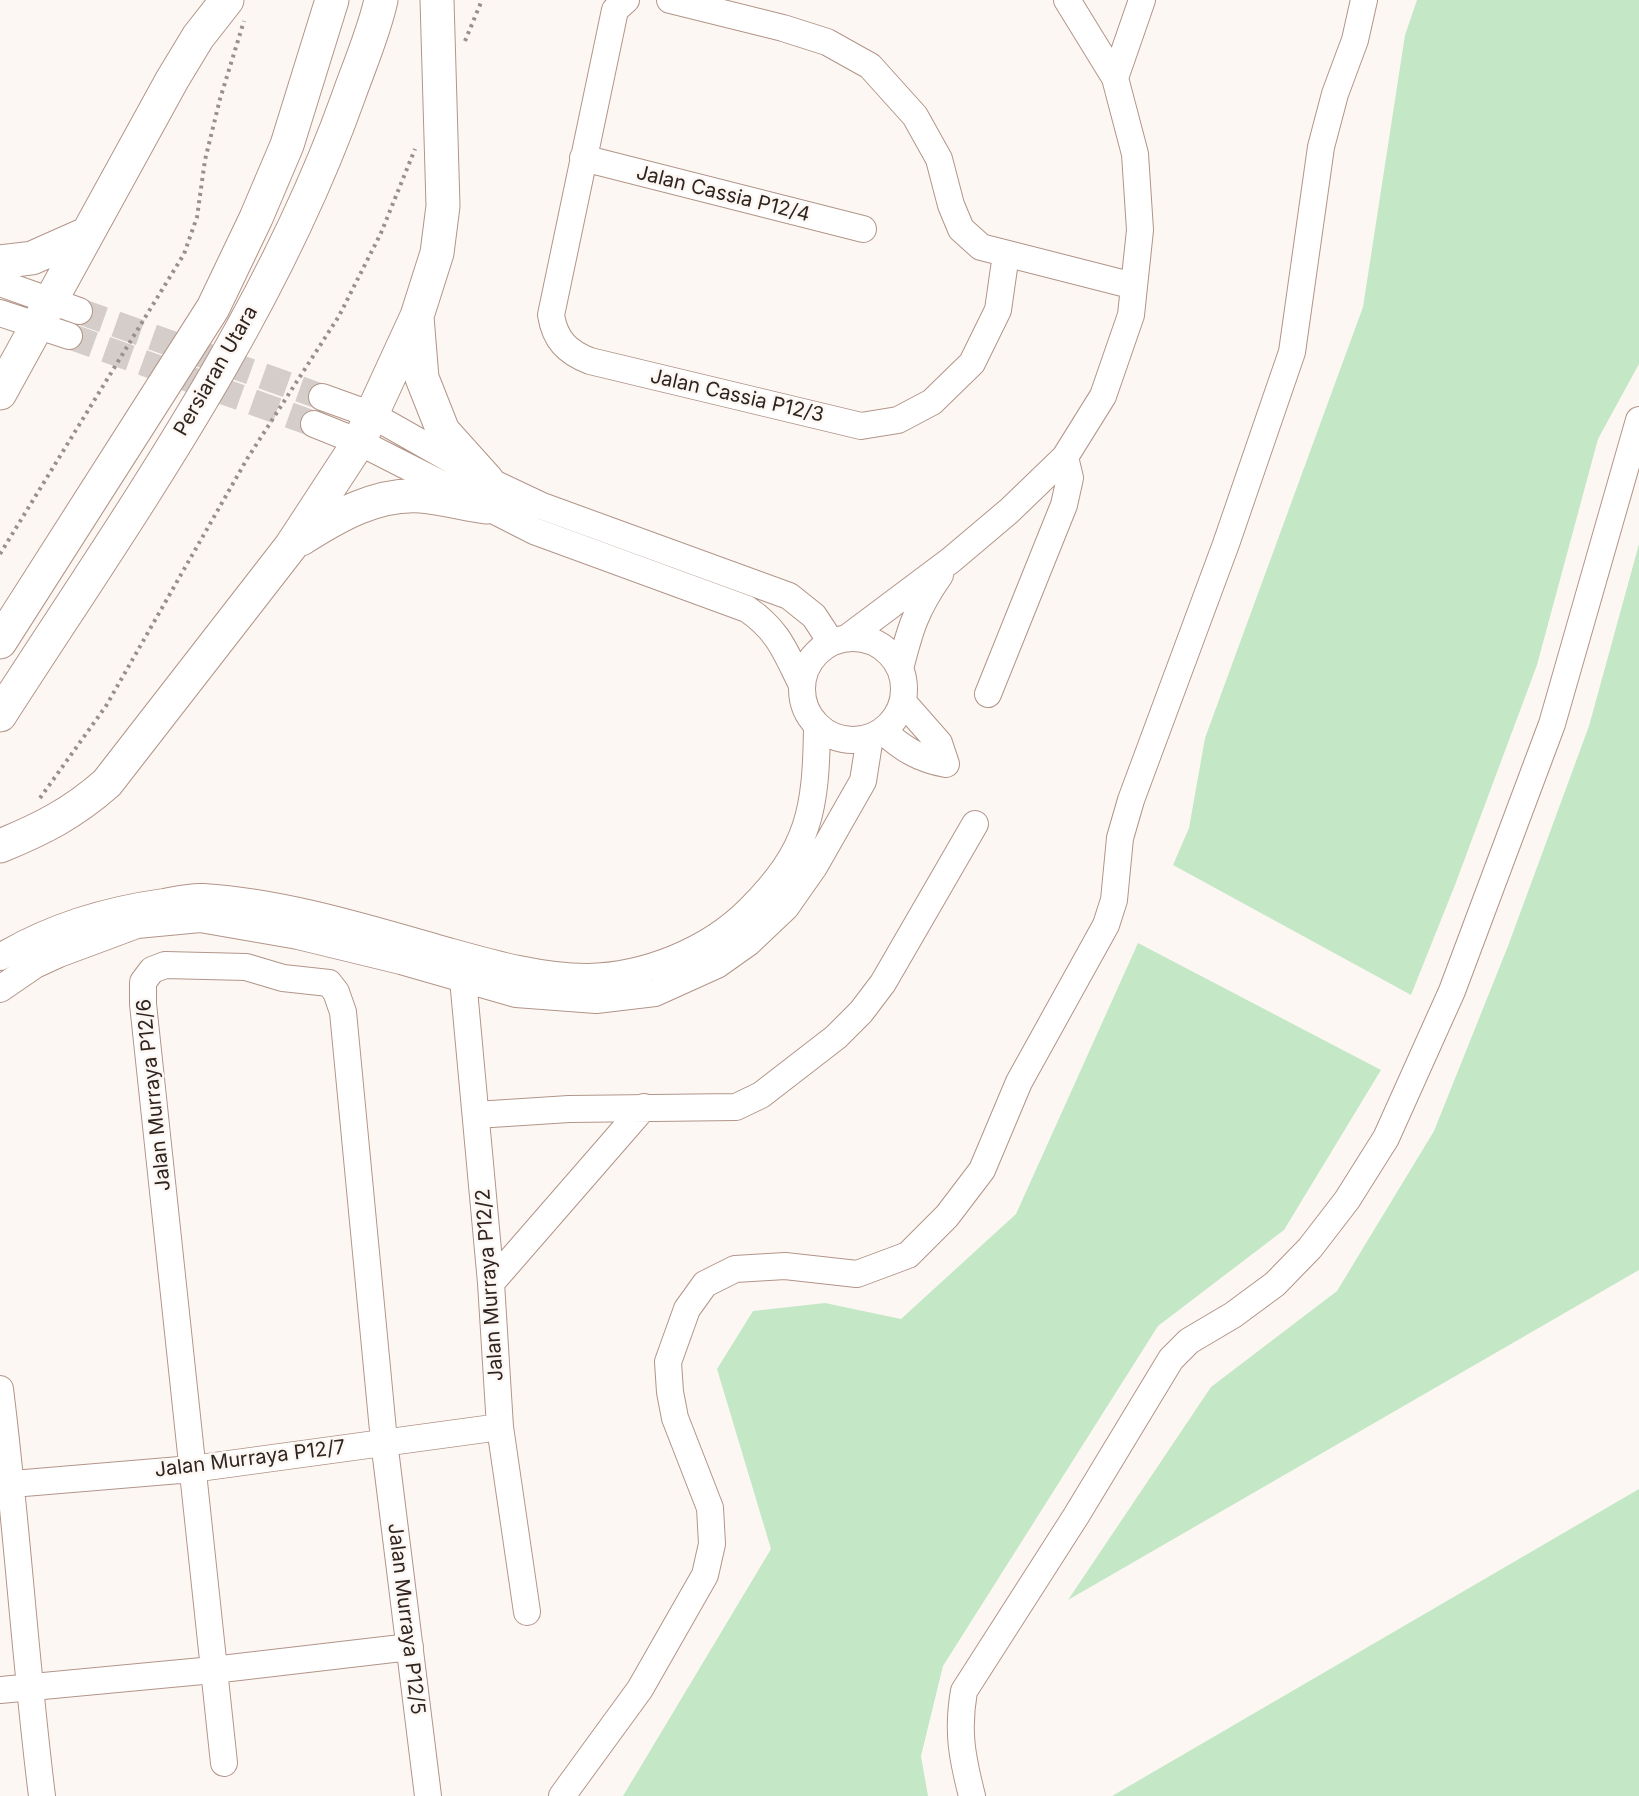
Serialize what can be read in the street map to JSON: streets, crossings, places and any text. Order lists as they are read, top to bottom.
{
  "streets": {
    "main road": ["Persiaran Utara"],
    "street": [
      "Jalan Cassia P12/4",
      "Jalan Cassia P12/3",
      "Jalan Murraya P12/6",
      "Jalan Murraya P12/2",
      "Jalan Murraya P12/7",
      "Jalan Murraya P12/5"
    ]
  },
  "crossings": [
    ["Jalan Cassia P12/4", "Jalan Cassia P12/3"],
    ["Jalan Murraya P12/6", "Jalan Murraya P12/7"],
    ["Jalan Murraya P12/6", "Jalan Murraya P12/5"],
    ["Jalan Murraya P12/2", "Jalan Murraya P12/7"],
    ["Jalan Murraya P12/7", "Jalan Murraya P12/5"]
  ]
}
